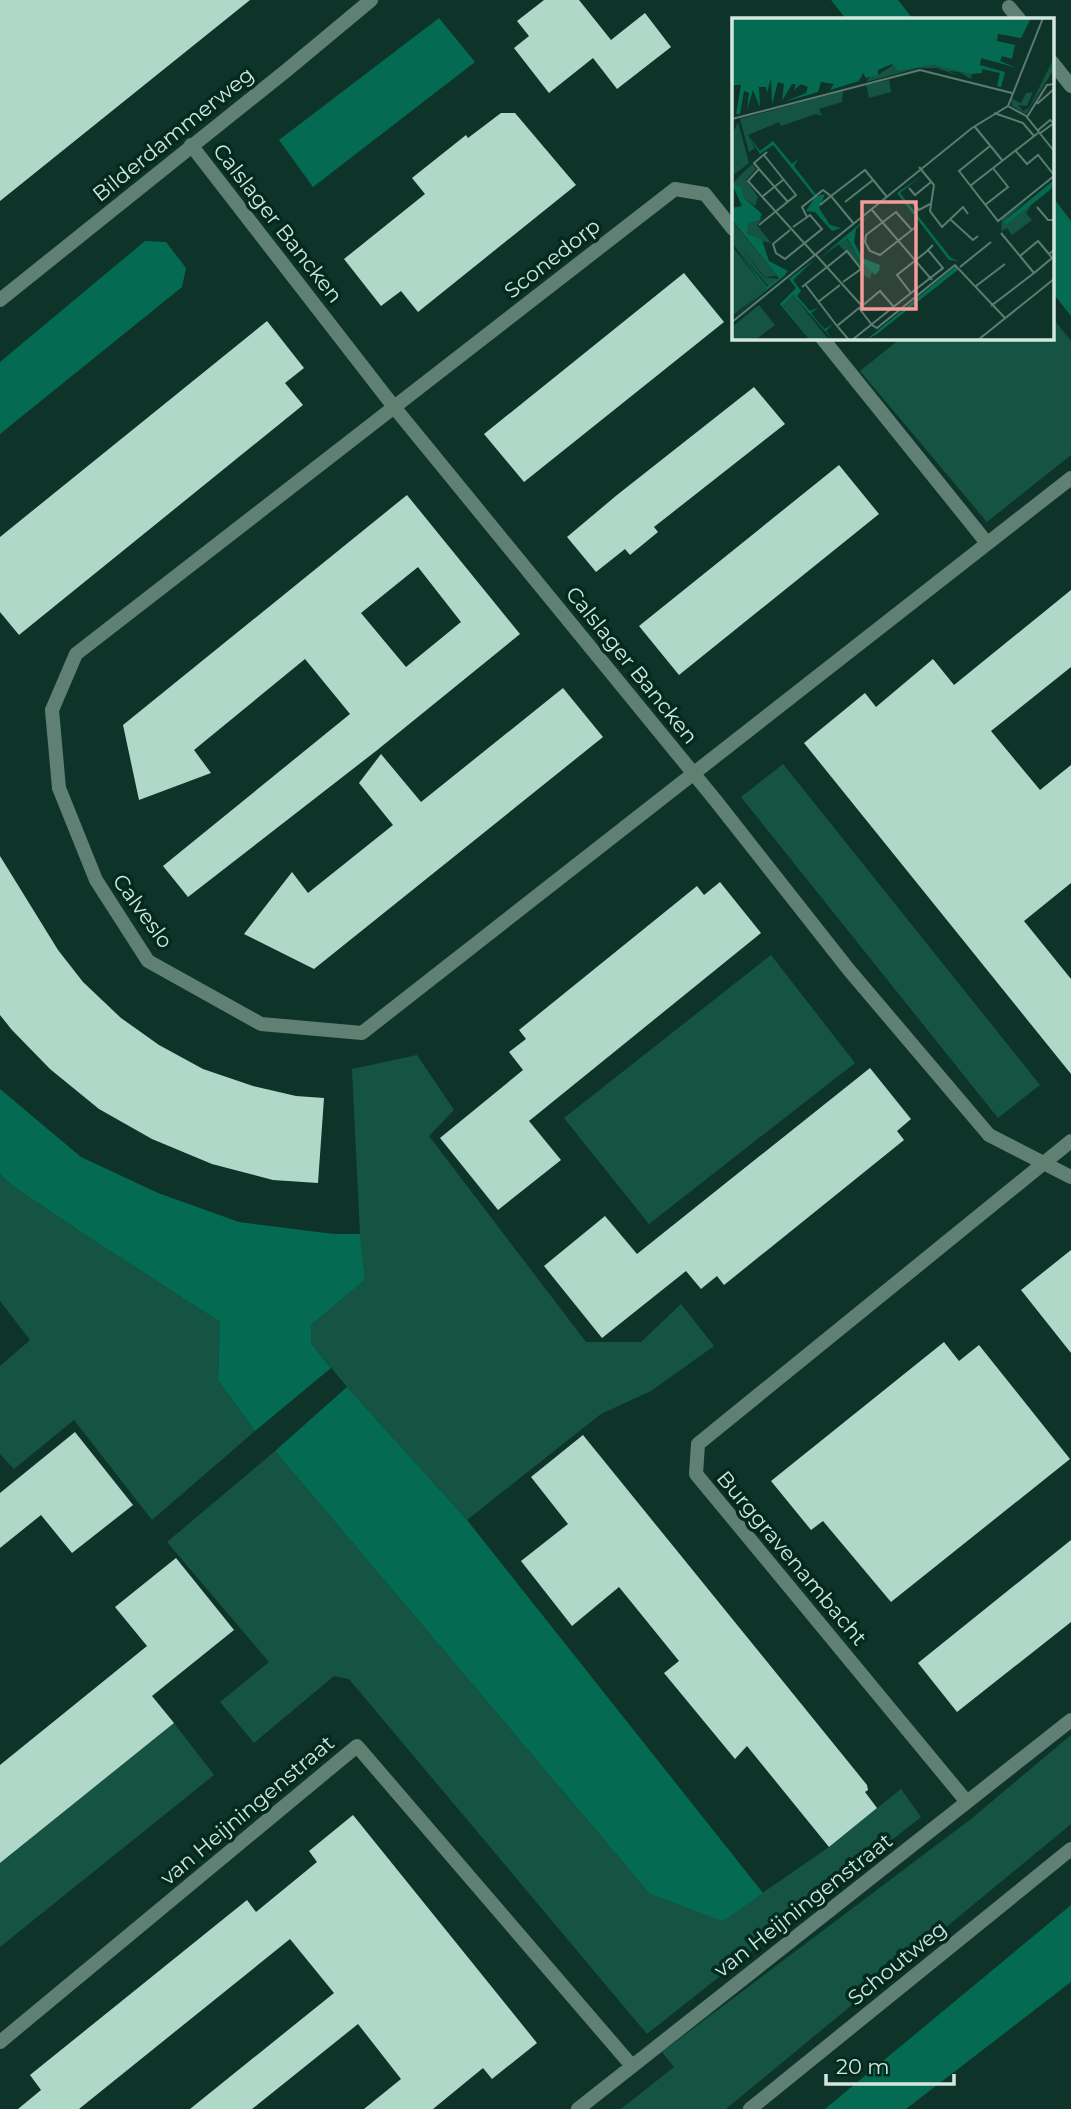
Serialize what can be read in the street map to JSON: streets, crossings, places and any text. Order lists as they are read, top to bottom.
{
  "streets": {
    "street": [
      "Bilderdammerweg",
      "Calslager Bancken",
      "Sconedorp",
      "Calveslo",
      "Burggravenambacht",
      "van Heijningenstraat",
      "Schoutweg"
    ]
  },
  "crossings": [
    ["Bilderdammerweg", "Calslager Bancken"],
    ["Calslager Bancken", "Sconedorp"],
    ["Calslager Bancken", "Calveslo"],
    ["Calslager Bancken", "Burggravenambacht"],
    ["Sconedorp", "Calveslo"],
    ["Burggravenambacht", "van Heijningenstraat"]
  ],
  "scale_bar": "20 m"
}
